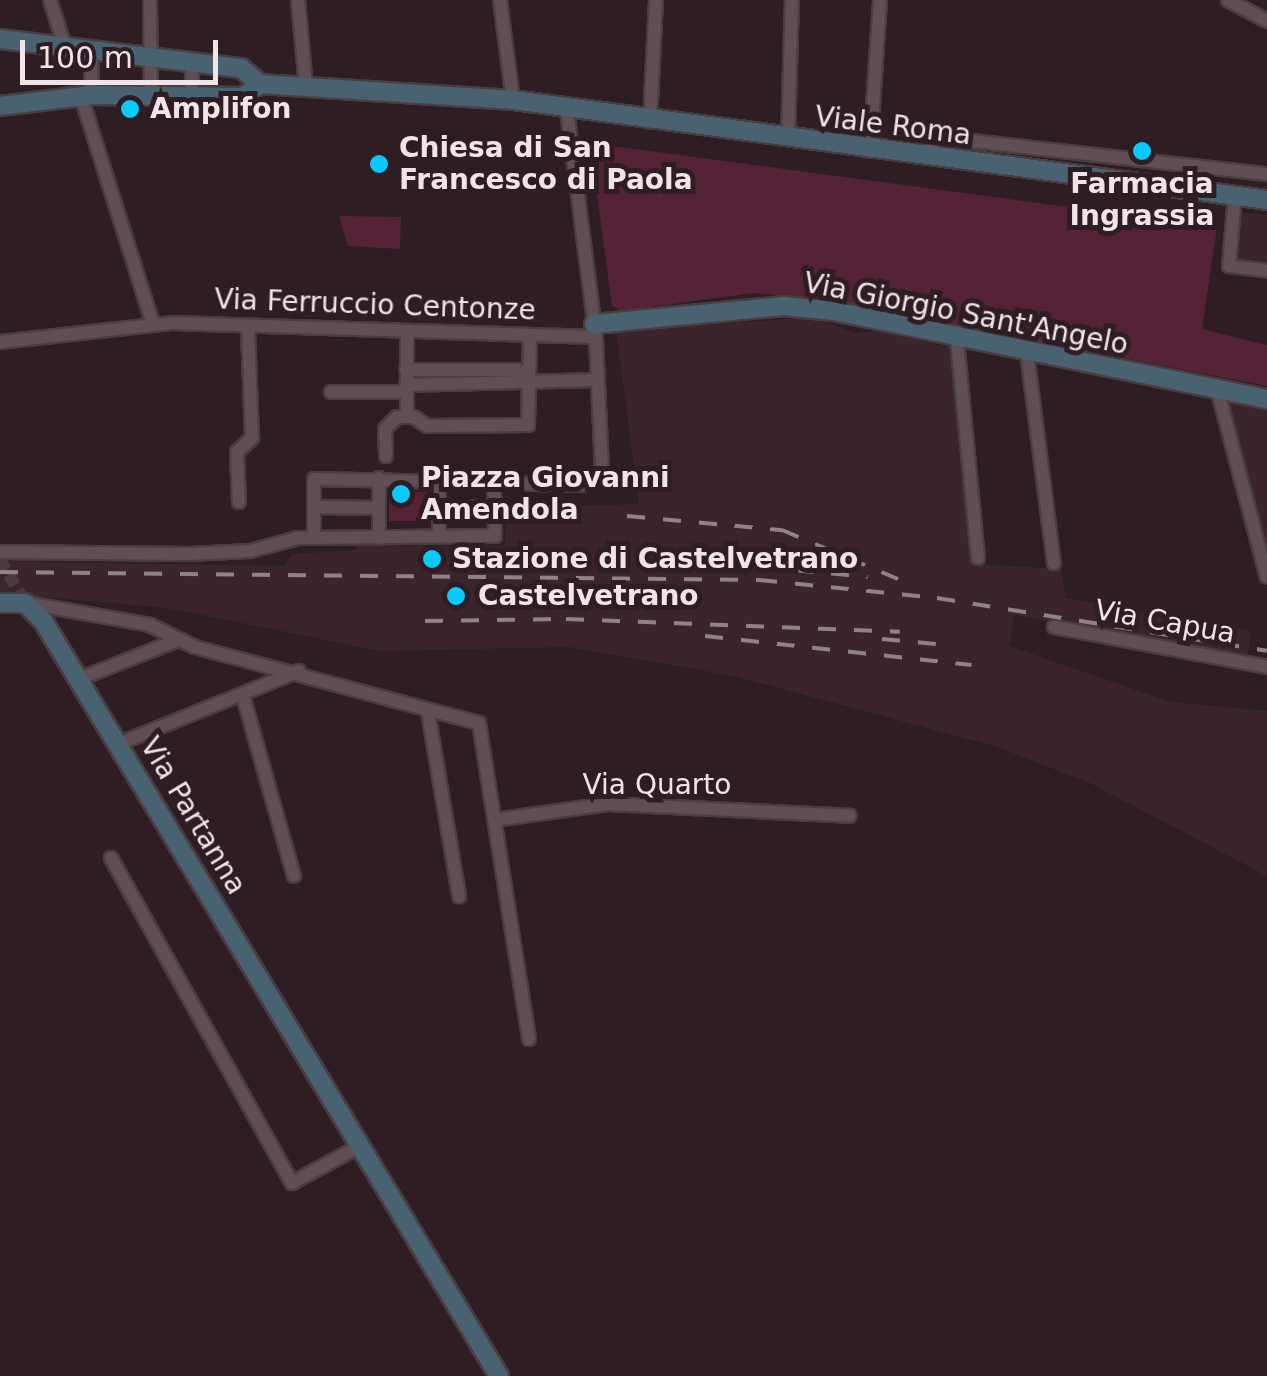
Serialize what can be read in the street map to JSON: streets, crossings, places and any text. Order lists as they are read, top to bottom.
{
  "streets": {
    "street": [
      "Viale Roma",
      "Via Ferruccio Centonze",
      "Via Giorgio Sant'Angelo",
      "Via Capua",
      "Via Quarto",
      "Via Partanna"
    ]
  },
  "crossings": [
    ["Via Ferruccio Centonze", "Via Giorgio Sant'Angelo"]
  ],
  "places": [
    "Amplifon",
    "Farmacia Ingrassia",
    "Chiesa di San Francesco di Paola",
    "Piazza Giovanni Amendola",
    "Stazione di Castelvetrano",
    "Castelvetrano"
  ],
  "scale_bar": "100 m"
}
